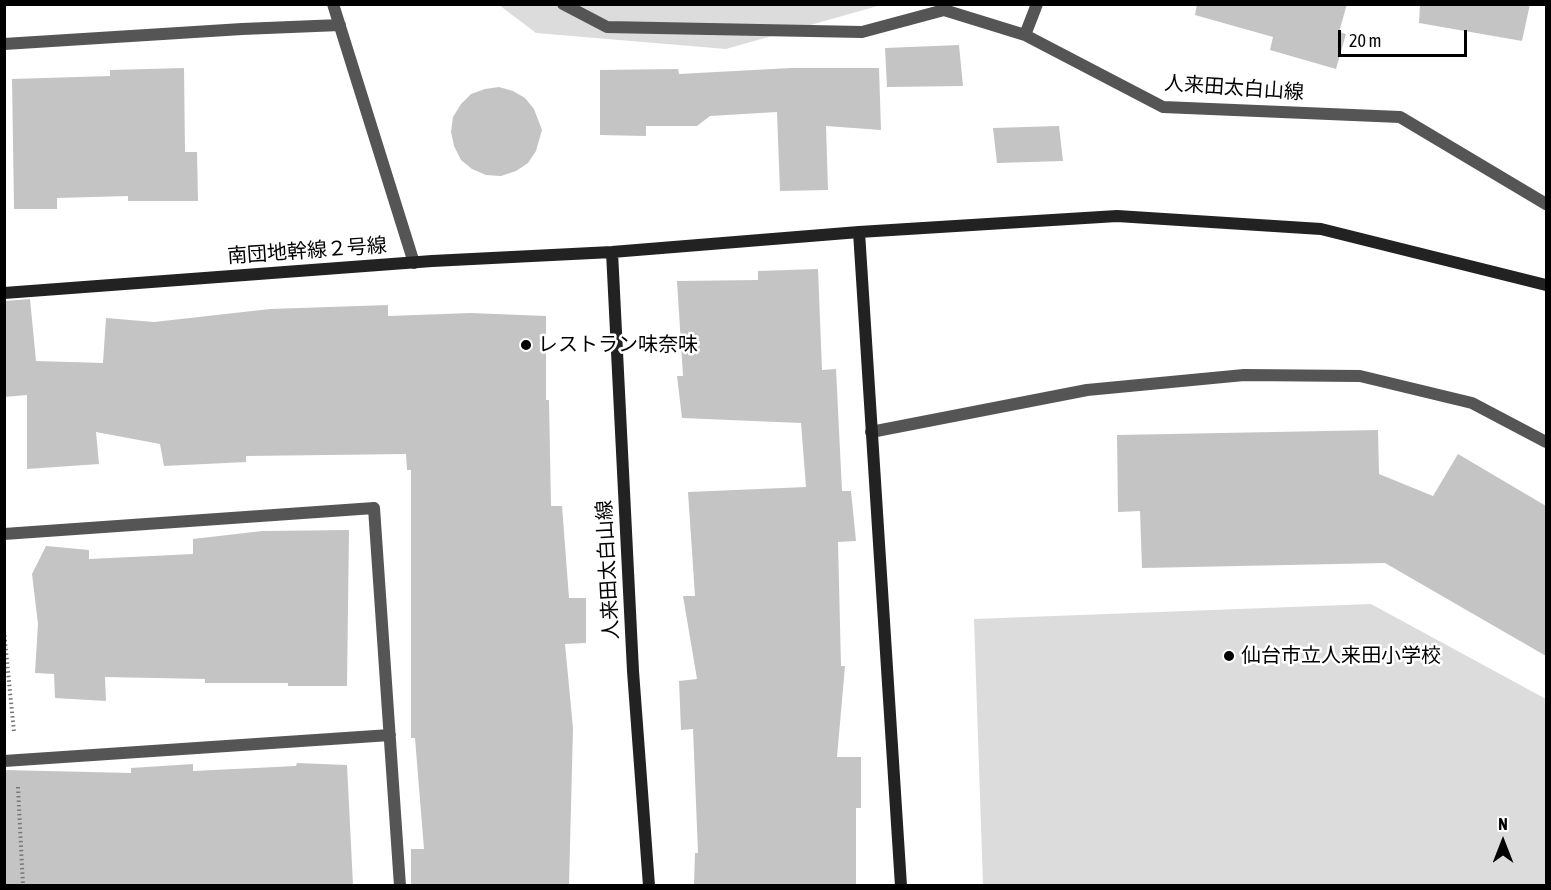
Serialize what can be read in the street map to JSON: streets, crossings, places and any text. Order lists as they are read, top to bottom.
{
  "streets": {
    "street": ["人来田太白山線", "南団地幹線２号線"]
  },
  "crossings": [
    ["人来田太白山線", "南団地幹線２号線"]
  ],
  "places": ["レストラン味奈味", "仙台市立人来田小学校"],
  "scale_bar": "20 m",
  "north": "top"
}
